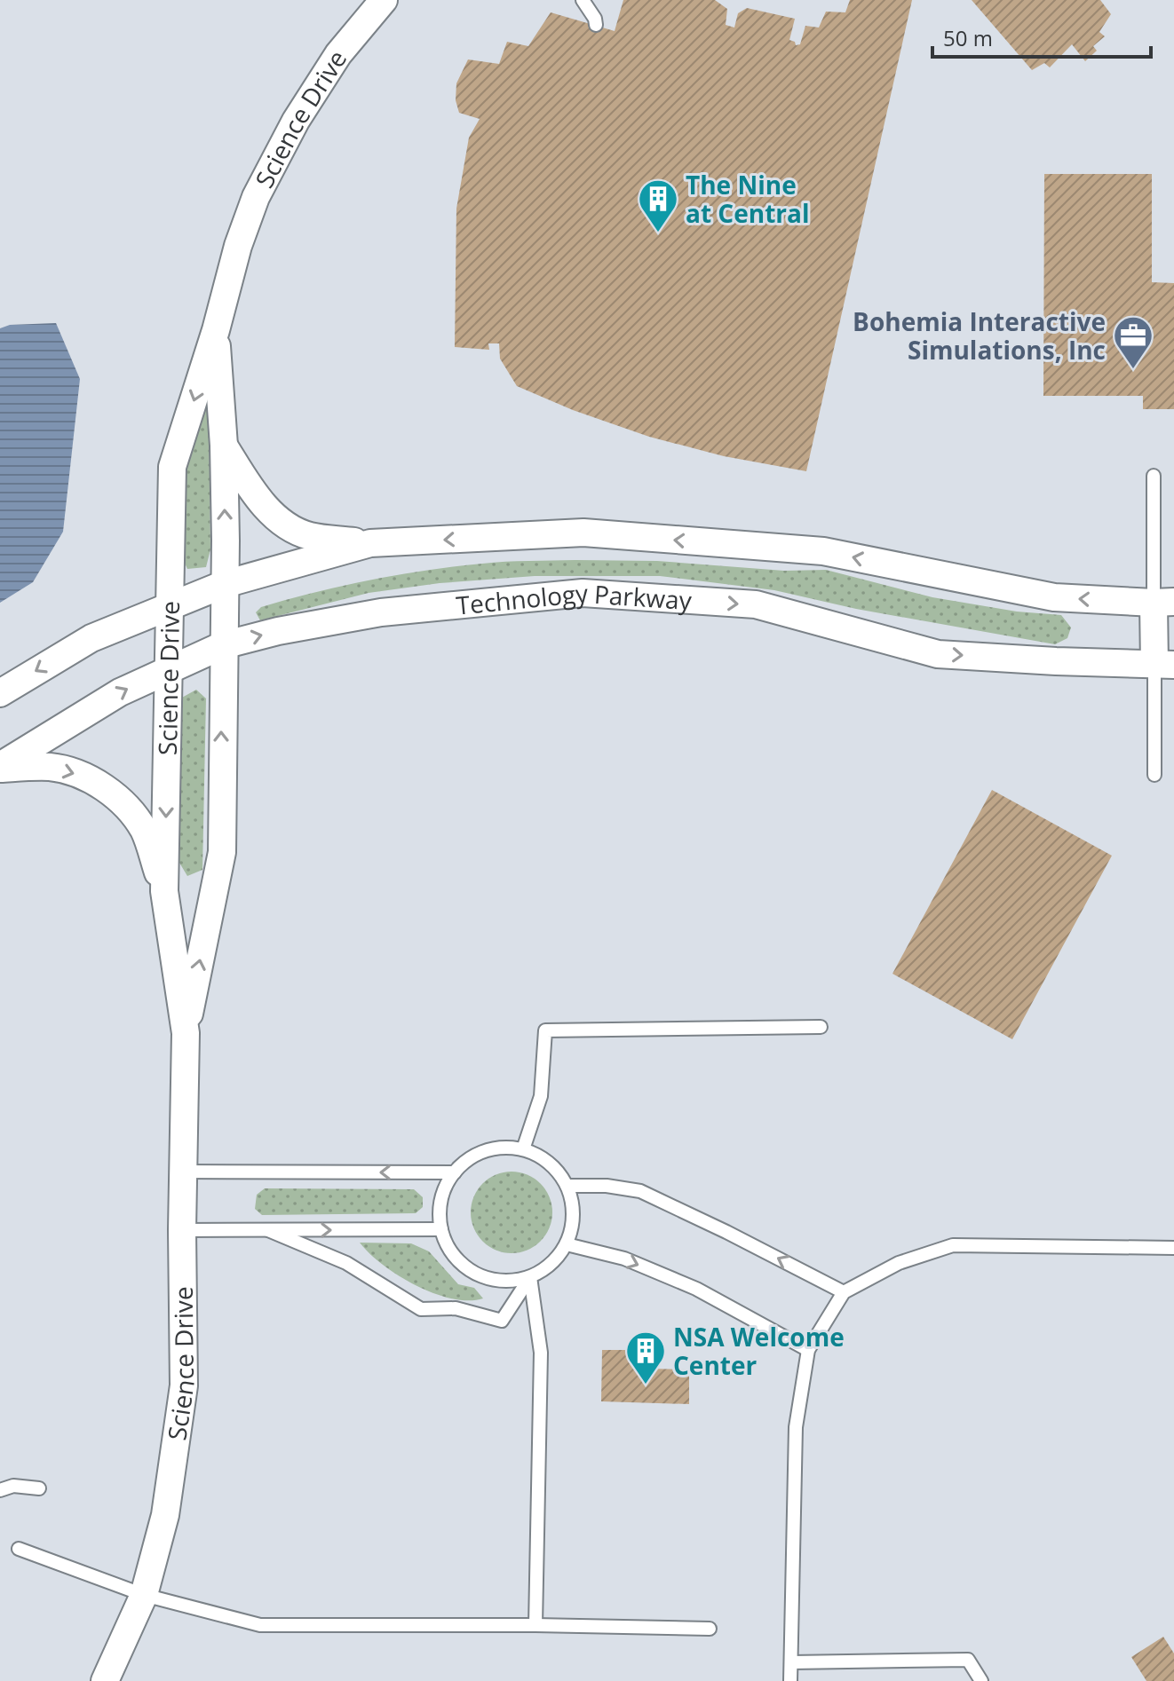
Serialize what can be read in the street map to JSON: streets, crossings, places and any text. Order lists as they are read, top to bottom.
{
  "streets": {
    "street": ["Science Drive", "Technology Parkway"]
  },
  "crossings": [
    ["Science Drive", "Technology Parkway"]
  ],
  "places": {
    "building": ["The Nine at Central", "NSA Welcome Center"],
    "office": ["Bohemia Interactive Simulations, Inc"]
  },
  "scale_bar": "50 m"
}
